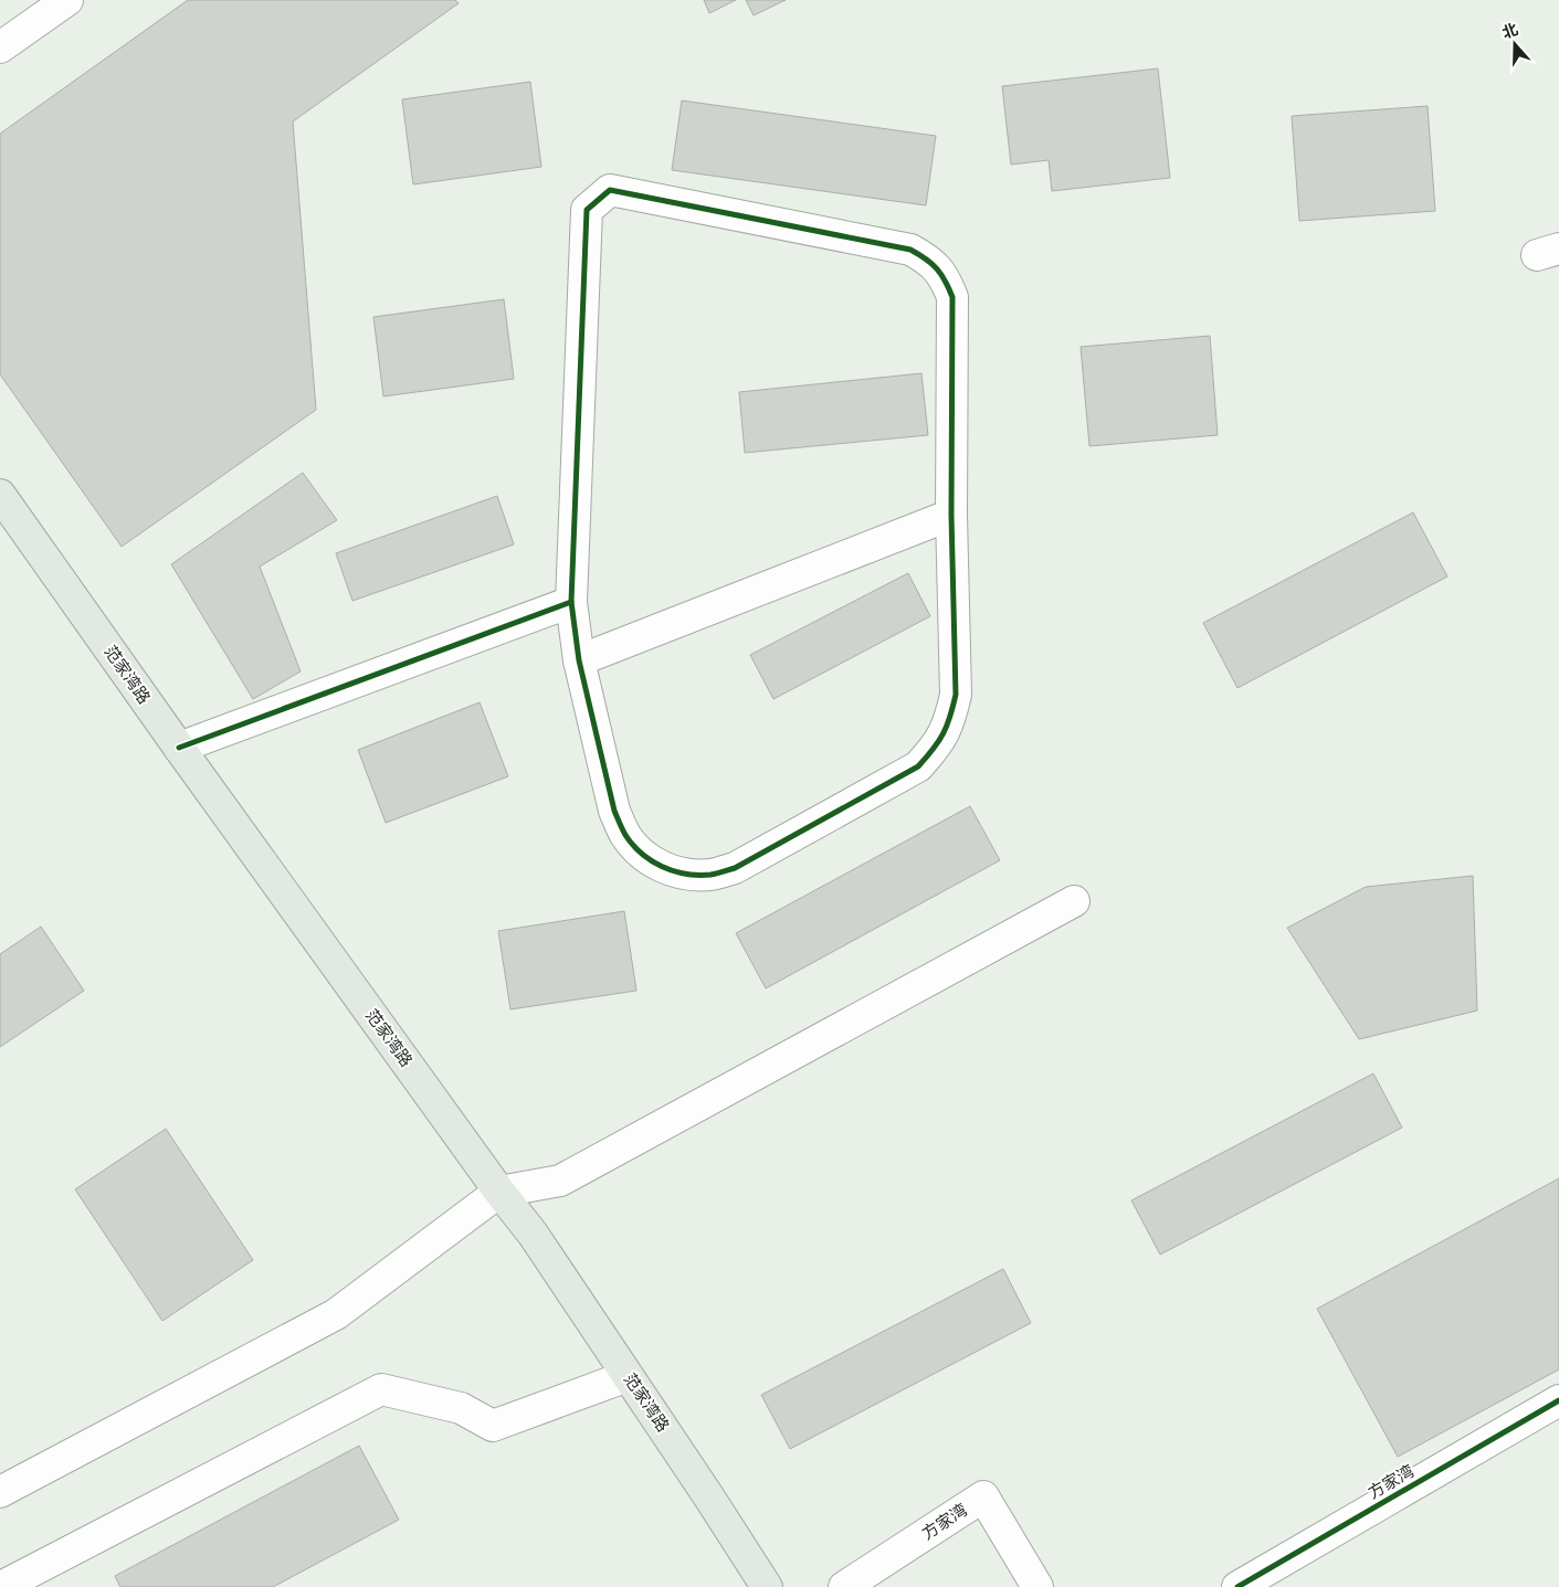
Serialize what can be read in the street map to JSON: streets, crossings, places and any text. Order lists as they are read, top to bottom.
{
  "streets": {
    "main road": ["范家湾路"],
    "street": ["方家湾"]
  },
  "north": "top"
}
